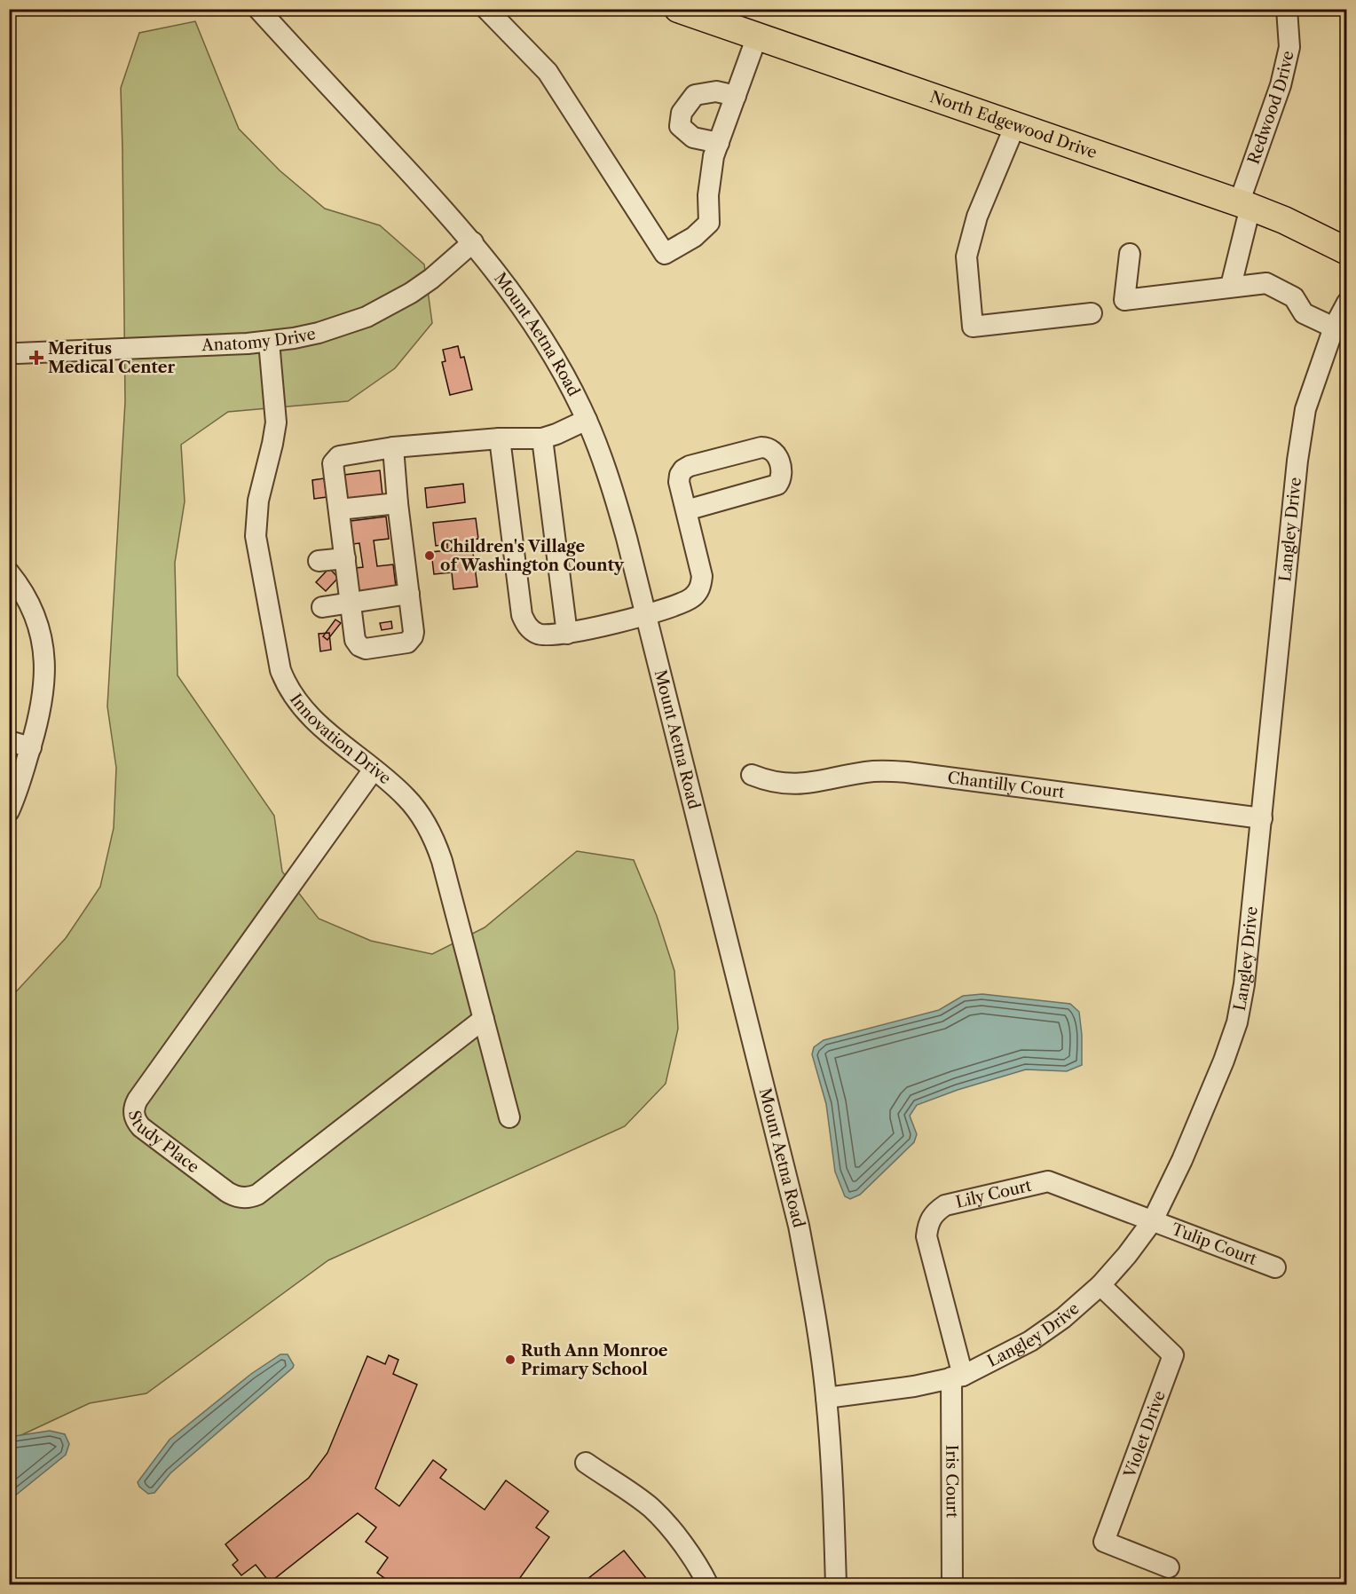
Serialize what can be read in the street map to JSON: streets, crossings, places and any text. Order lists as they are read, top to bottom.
{
  "streets": {
    "main road": ["North Edgewood Drive"],
    "street": [
      "Redwood Drive",
      "Mount Aetna Road",
      "Anatomy Drive",
      "Langley Drive",
      "Innovation Drive",
      "Chantilly Court",
      "Study Place",
      "Lily Court",
      "Tulip Court",
      "Violet Drive",
      "Iris Court"
    ]
  },
  "crossings": [
    ["Redwood Drive", "North Edgewood Drive"],
    ["Mount Aetna Road", "Anatomy Drive"],
    ["Mount Aetna Road", "Langley Drive"],
    ["Anatomy Drive", "Innovation Drive"],
    ["Langley Drive", "Chantilly Court"],
    ["Langley Drive", "Lily Court"],
    ["Langley Drive", "Tulip Court"],
    ["Langley Drive", "Violet Drive"],
    ["Langley Drive", "Iris Court"],
    ["Innovation Drive", "Study Place"],
    ["Lily Court", "Tulip Court"],
    ["Lily Court", "Iris Court"]
  ],
  "places": {
    "health": ["Meritus Medical Center"],
    "other": ["Children's Village of Washington County", "Ruth Ann Monroe Primary School"]
  }
}
